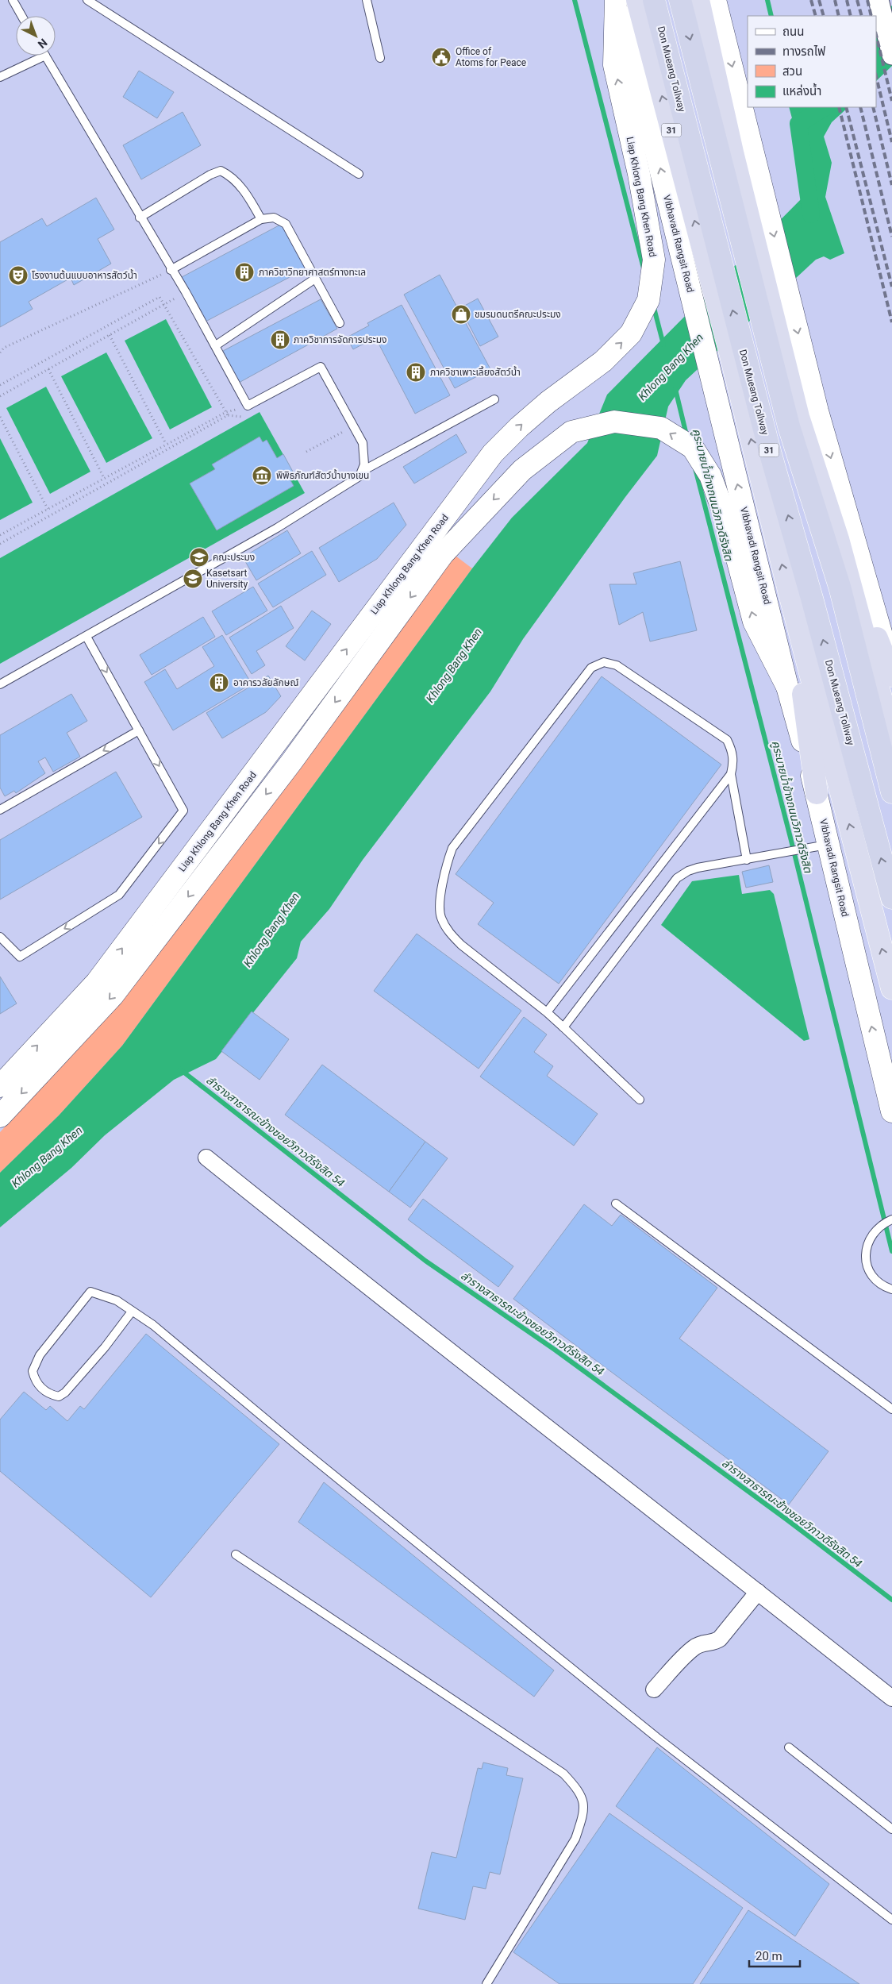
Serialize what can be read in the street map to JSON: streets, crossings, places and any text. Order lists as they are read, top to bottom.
{
  "streets": {
    "highway": ["Don Mueang Tollway", "31"],
    "main road": ["Liap Khlong Bang Khen Road", "Vibhavadi Rangsit Road"]
  },
  "crossings": [
    ["Liap Khlong Bang Khen Road", "Vibhavadi Rangsit Road"]
  ],
  "water": ["Khlong Bang Khen", "คูระบายน้ำข้างถนนวิภาวดีรังสิต", "ลำรางสาธารณะข้างซอยวิภาวดีรังสิต 54"],
  "places": {
    "public building": ["Office of Atoms for Peace"],
    "building": [
      "ภาควิชาวิทยาศาสตร์ทางทะเล",
      "ภาควิชาการจัดการประมง",
      "ภาควิชาเพาะเลี้ยงสัตว์น้ำ",
      "อาคารวลัยลักษณ์"
    ],
    "theatre": ["โรงงานต้นแบบอาหารสัตว์น้ำ"],
    "shop": ["ชมรมดนตรีคณะประมง"],
    "museum": ["พิพิธภัณฑ์สัตว์น้ำบางเขน"],
    "school or university": ["คณะประมง", "Kasetsart University"]
  },
  "legend": [
    "ถนน",
    "ทางรถไฟ",
    "สวน",
    "แหล่งน้ำ"
  ],
  "scale_bar": "20 m",
  "north": "bottom right"
}
